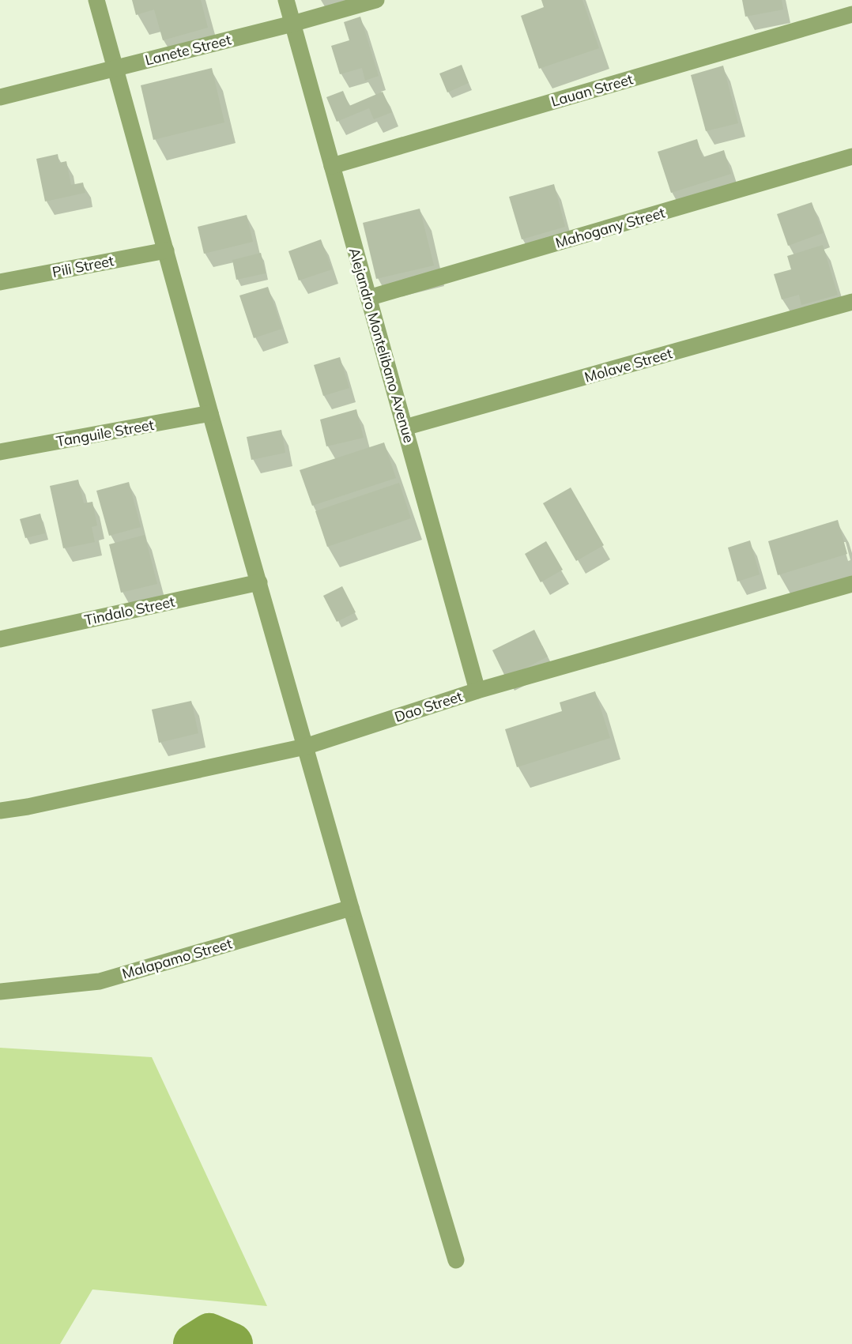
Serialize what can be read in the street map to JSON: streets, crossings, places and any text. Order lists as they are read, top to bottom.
{
  "streets": {
    "street": [
      "Lanete Street",
      "Lauan Street",
      "Mahogany Street",
      "Pili Street",
      "Alejandro Montelibano Avenue",
      "Molave Street",
      "Tanguile Street",
      "Tindalo Street",
      "Dao Street",
      "Malapamo Street"
    ]
  },
  "crossings": [
    ["Lanete Street", "Alejandro Montelibano Avenue"],
    ["Lauan Street", "Alejandro Montelibano Avenue"],
    ["Mahogany Street", "Alejandro Montelibano Avenue"],
    ["Alejandro Montelibano Avenue", "Molave Street"],
    ["Alejandro Montelibano Avenue", "Dao Street"]
  ]
}
